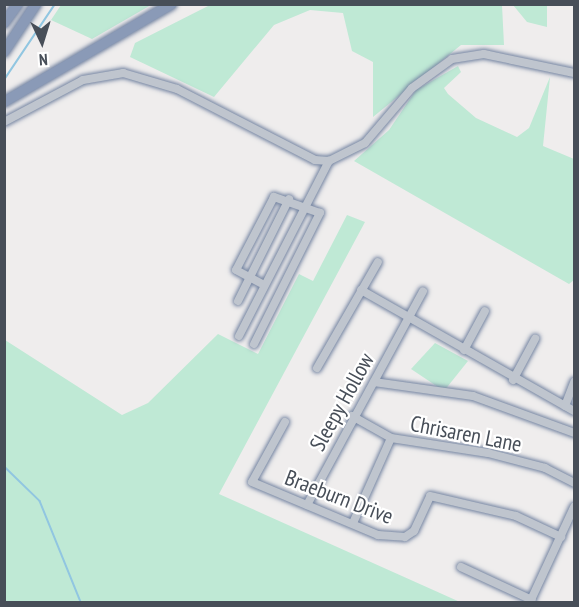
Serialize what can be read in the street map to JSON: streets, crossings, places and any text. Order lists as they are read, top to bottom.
{
  "streets": {
    "street": ["Sleepy Hollow", "Chrisaren Lane", "Braeburn Drive"]
  },
  "crossings": [
    ["Sleepy Hollow", "Chrisaren Lane"],
    ["Sleepy Hollow", "Braeburn Drive"]
  ],
  "north": "bottom"
}
